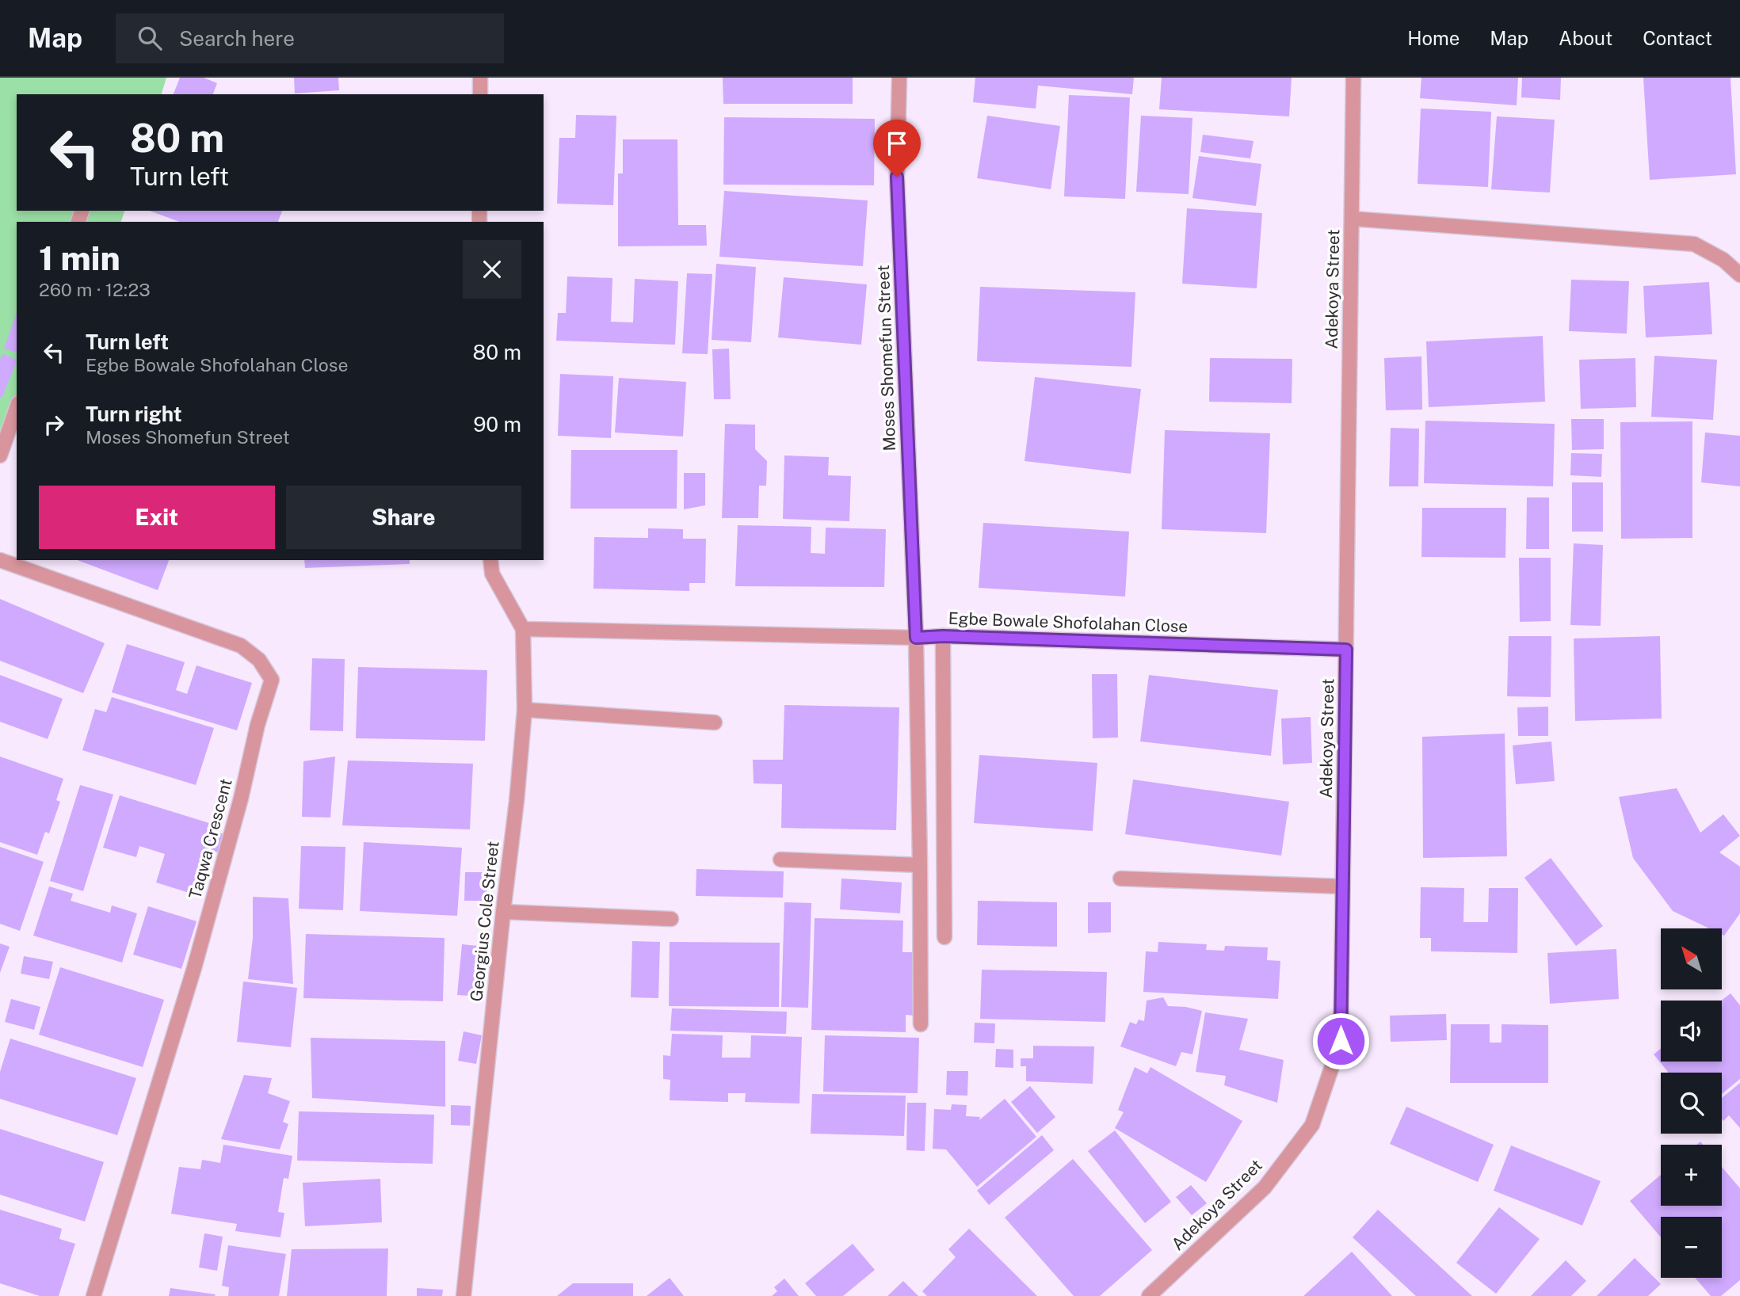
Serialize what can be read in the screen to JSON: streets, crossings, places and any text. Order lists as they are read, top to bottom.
{
  "streets": {
    "street": [
      "Adekoya Street",
      "Moses Shomefun Street",
      "Egbe Bowale Shofolahan Close",
      "Taqwa Crescent",
      "Georgius Cole Street"
    ]
  },
  "crossings": [
    ["Adekoya Street", "Egbe Bowale Shofolahan Close"],
    ["Moses Shomefun Street", "Egbe Bowale Shofolahan Close"],
    ["Egbe Bowale Shofolahan Close", "Georgius Cole Street"]
  ],
  "north": "top left",
  "page": {
    "header": "Map",
    "search": "Search here",
    "nav": [
      "Home",
      "Map",
      "About",
      "Contact"
    ],
    "turn": ["80 m", "Turn left"],
    "heading": ["1 min", "260 m · 12:23"],
    "list": [
      {
        "name": "Turn left",
        "note": "Egbe Bowale Shofolahan Close",
        "value": "80 m"
      },
      {
        "name": "Turn right",
        "note": "Moses Shomefun Street",
        "value": "90 m"
      }
    ],
    "buttons": ["Exit", "Share"],
    "map_buttons": ["+", "−"]
  }
}
